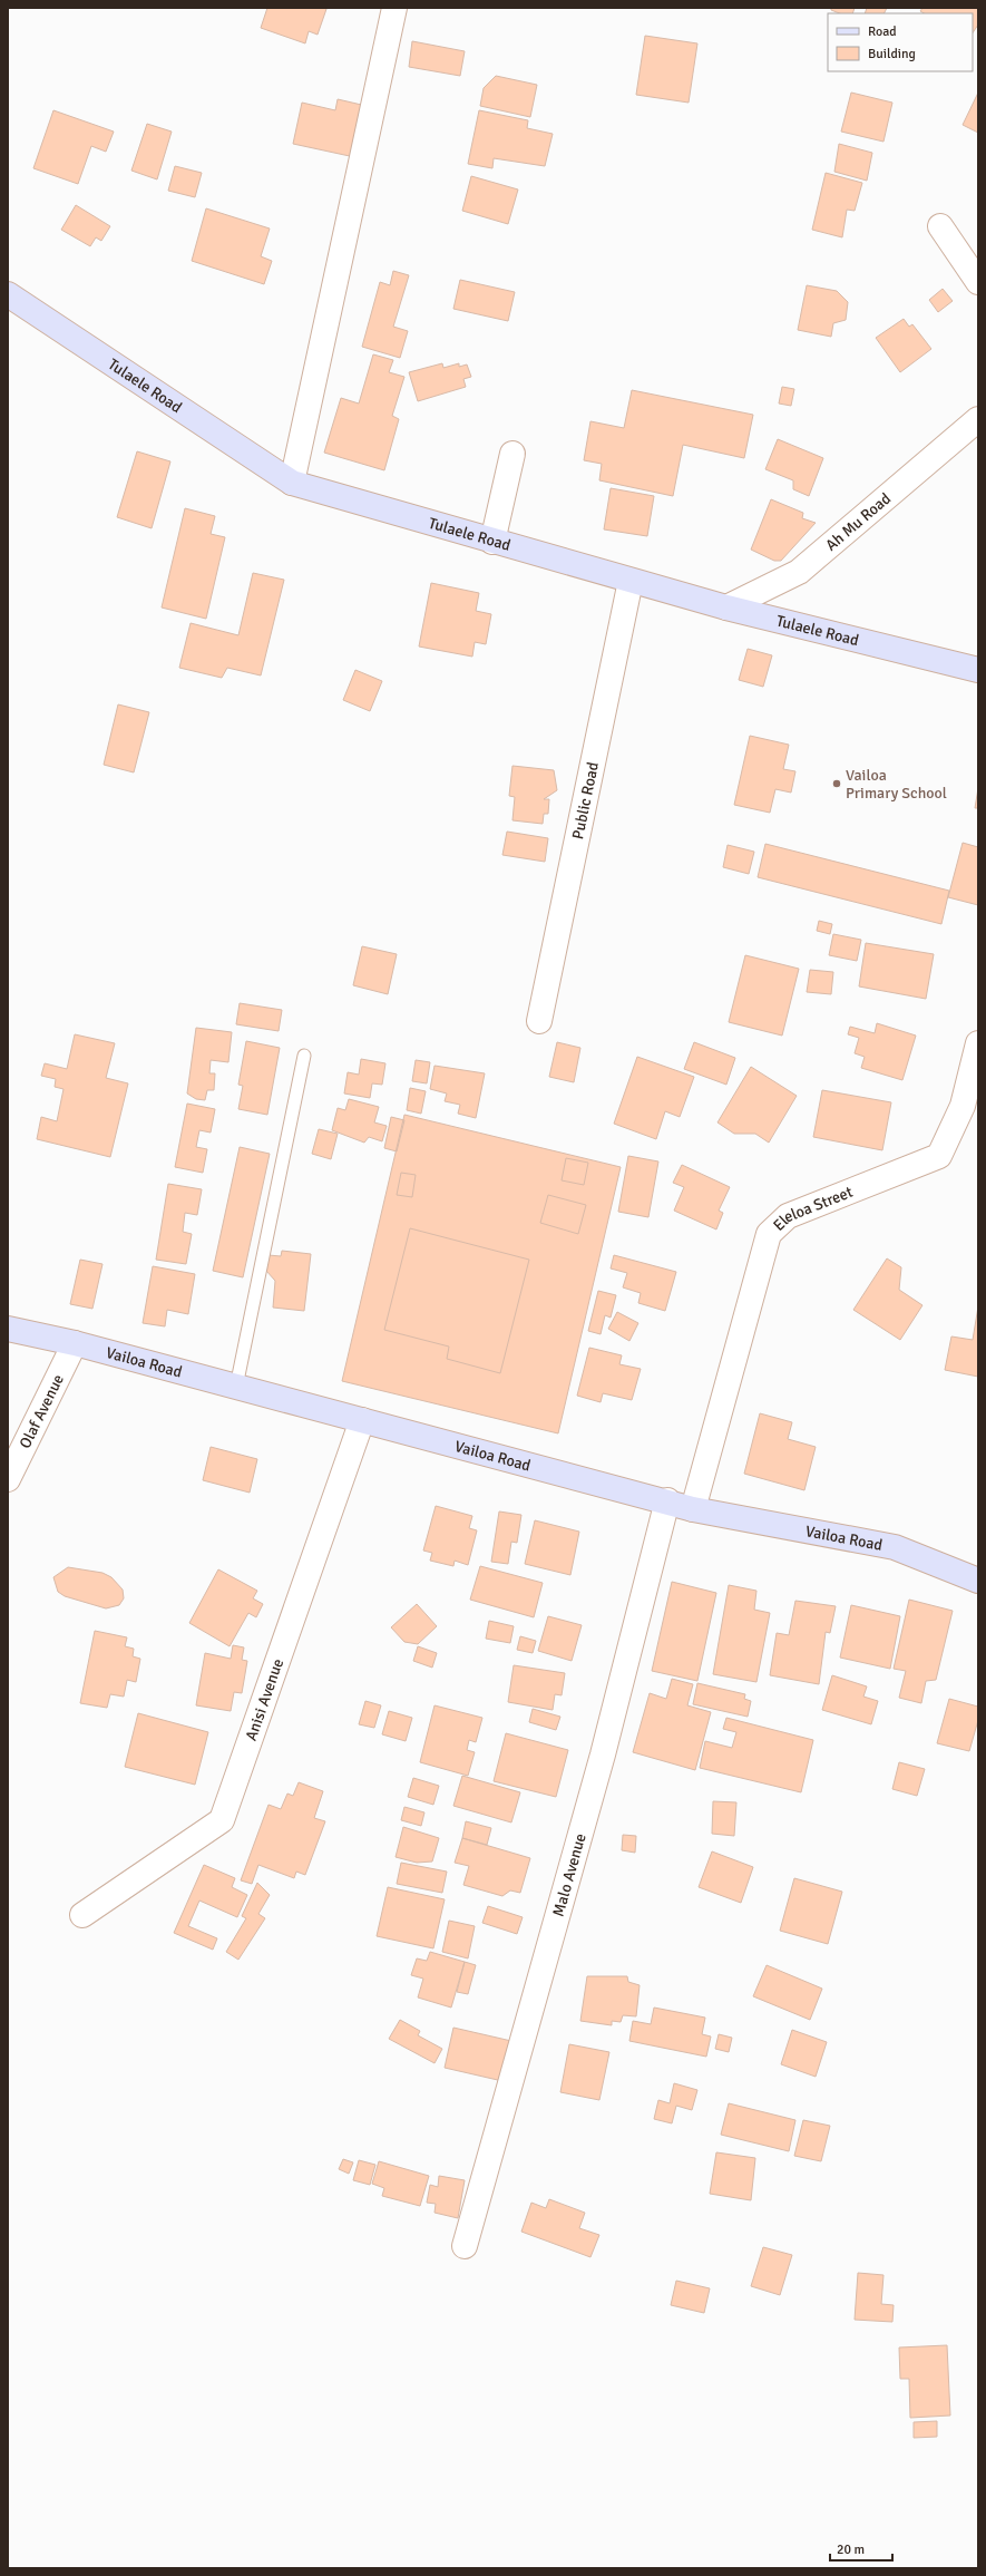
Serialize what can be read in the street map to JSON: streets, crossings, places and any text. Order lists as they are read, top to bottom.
{
  "streets": {
    "street": [
      "Tulaele Road",
      "Ah Mu Road",
      "Public Road",
      "Eleloa Street",
      "Vailoa Road",
      "Olaf Avenue",
      "Anisi Avenue",
      "Malo Avenue"
    ]
  },
  "crossings": [
    ["Tulaele Road", "Ah Mu Road"],
    ["Tulaele Road", "Public Road"],
    ["Eleloa Street", "Vailoa Road"],
    ["Vailoa Road", "Olaf Avenue"],
    ["Vailoa Road", "Anisi Avenue"],
    ["Vailoa Road", "Malo Avenue"]
  ],
  "places": ["Vailoa Primary School"],
  "legend": ["Road", "Building"],
  "scale_bar": "20 m"
}
